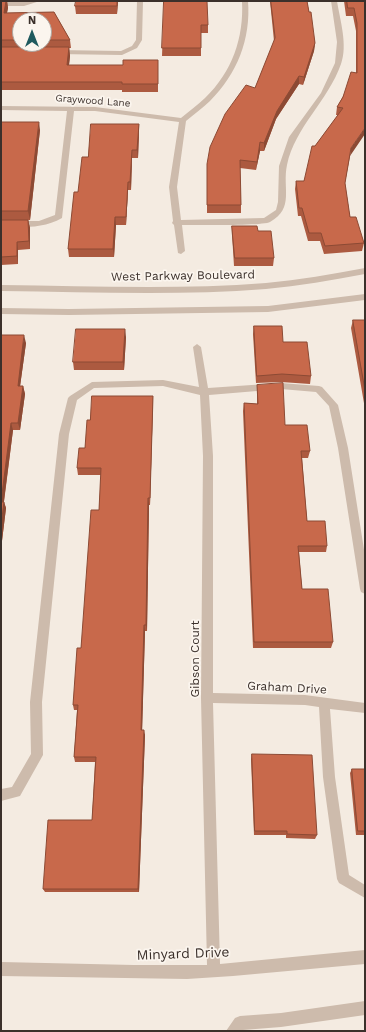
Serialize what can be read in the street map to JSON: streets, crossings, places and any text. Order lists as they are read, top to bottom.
{
  "streets": {
    "street": [
      "Graywood Lane",
      "West Parkway Boulevard",
      "Gibson Court",
      "Graham Drive",
      "Minyard Drive"
    ]
  },
  "crossings": [
    ["Gibson Court", "Graham Drive"],
    ["Gibson Court", "Minyard Drive"]
  ],
  "north": "top"
}
